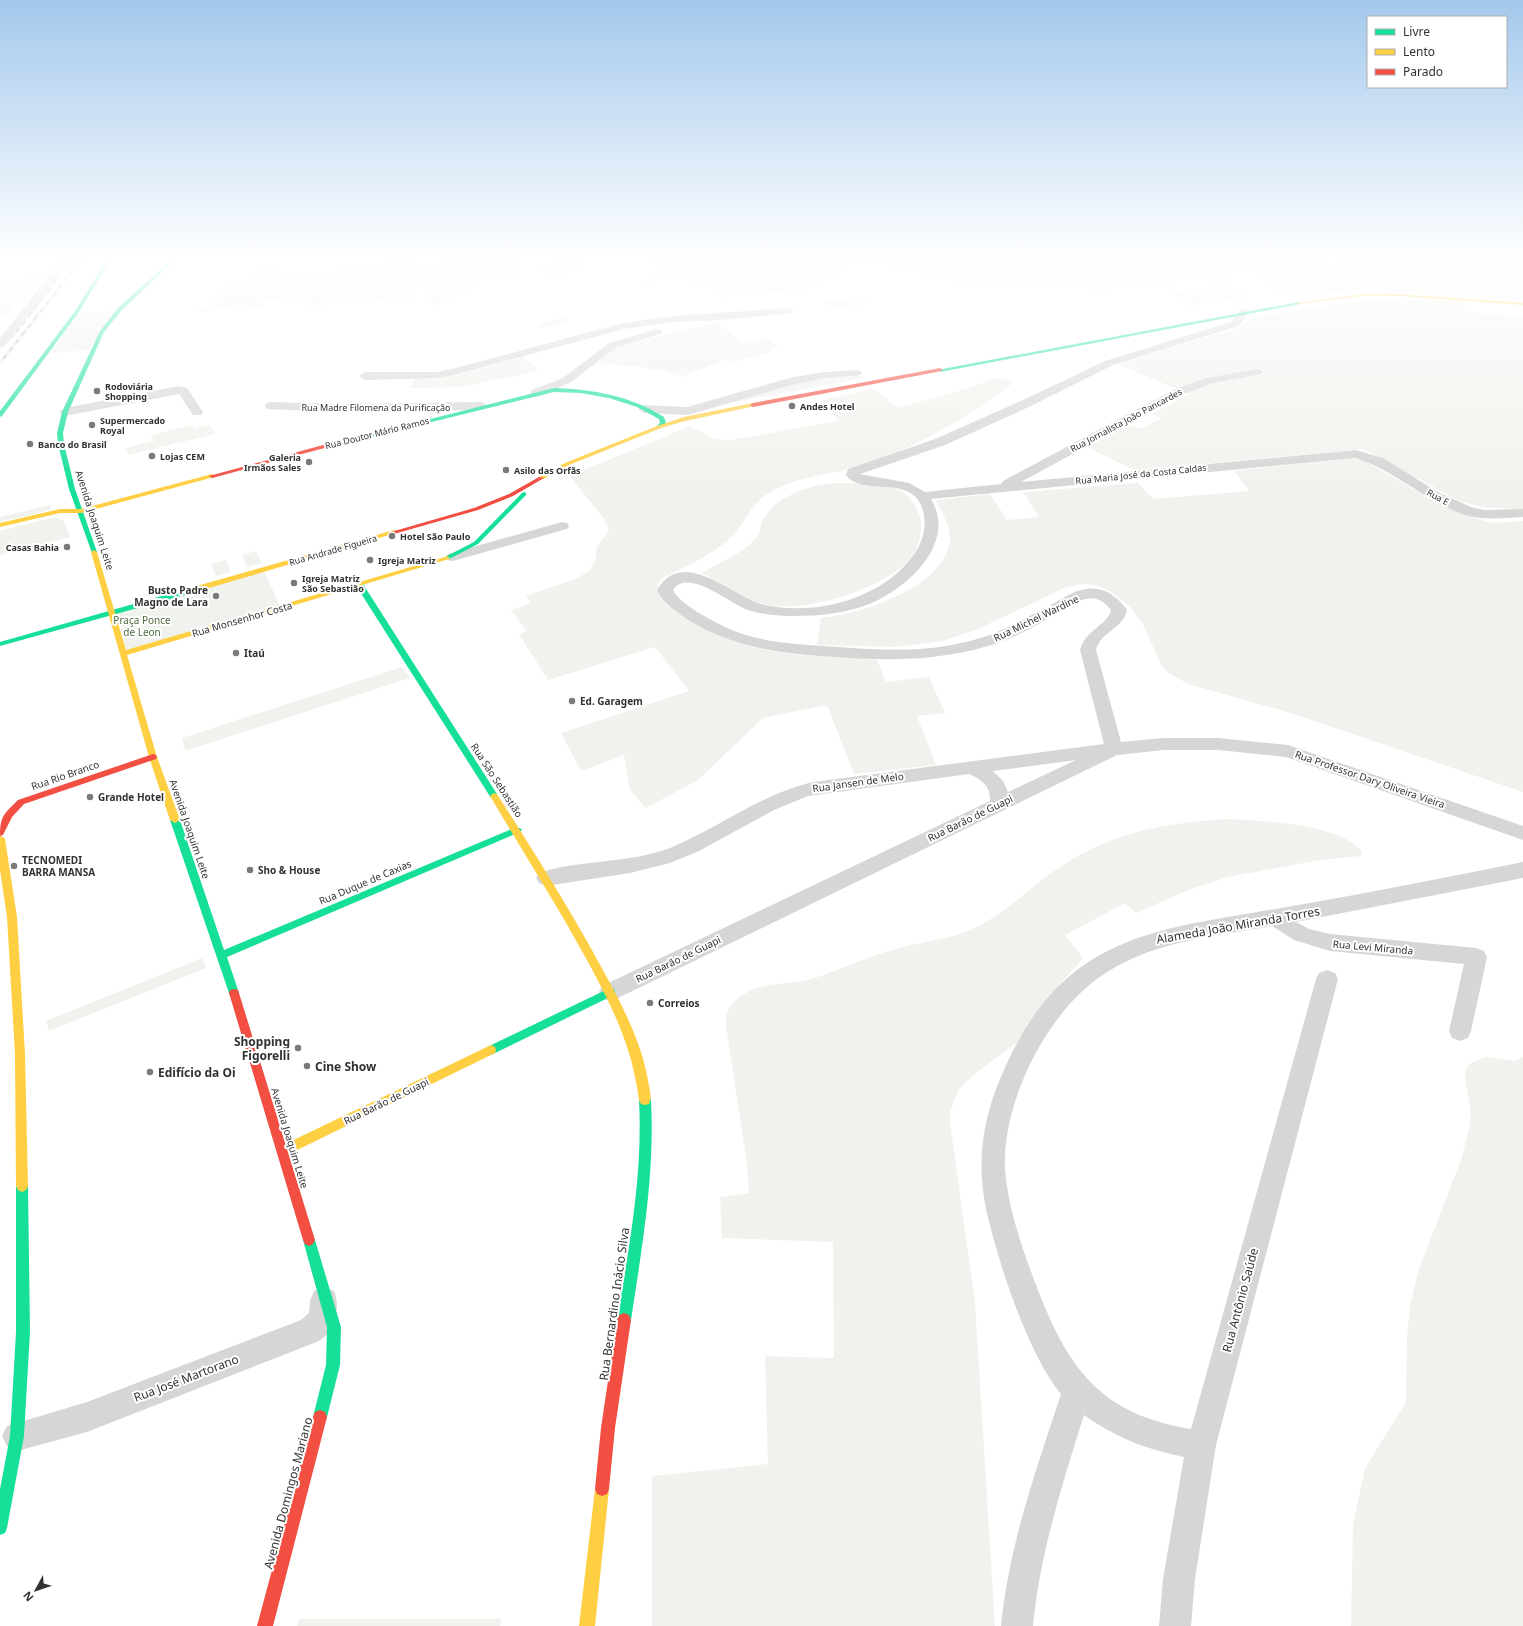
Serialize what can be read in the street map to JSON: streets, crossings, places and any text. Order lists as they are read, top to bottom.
{
  "streets": {
    "street": [
      "Rua Madre Filomena da Purificação",
      "Rua Jornalista João Pancardes",
      "Rua Doutor Mário Ramos",
      "Rua Maria José da Costa Caldas",
      "Rua E",
      "Avenida Joaquim Leite",
      "Rua Andrade Figueira",
      "Rua Michel Wardine",
      "Rua Monsenhor Costa",
      "Rua Rio Branco",
      "Rua Professor Dary Oliveira Vieira",
      "Rua São Sebastião",
      "Rua Jansen de Melo",
      "Rua Barão de Guapi",
      "Rua Duque de Caxias",
      "Alameda João Miranda Torres",
      "Rua Levi Miranda",
      "Rua Antônio Saúde",
      "Rua Bernardino Inácio Silva",
      "Rua José Martorano",
      "Avenida Domingos Mariano"
    ]
  },
  "crossings": [
    ["Rua Madre Filomena da Purificação", "Rua Doutor Mário Ramos"],
    ["Rua Jornalista João Pancardes", "Rua Maria José da Costa Caldas"],
    ["Rua Doutor Mário Ramos", "Avenida Joaquim Leite"],
    ["Rua Maria José da Costa Caldas", "Rua E"],
    ["Rua Maria José da Costa Caldas", "Rua Michel Wardine"],
    ["Avenida Joaquim Leite", "Rua Andrade Figueira"],
    ["Avenida Joaquim Leite", "Rua Monsenhor Costa"],
    ["Avenida Joaquim Leite", "Rua Rio Branco"],
    ["Avenida Joaquim Leite", "Rua Barão de Guapi"],
    ["Avenida Joaquim Leite", "Rua Duque de Caxias"],
    ["Avenida Joaquim Leite", "Rua José Martorano"],
    ["Avenida Joaquim Leite", "Avenida Domingos Mariano"],
    ["Rua Andrade Figueira", "Rua Monsenhor Costa"],
    ["Rua Michel Wardine", "Rua Professor Dary Oliveira Vieira"],
    ["Rua Michel Wardine", "Rua Jansen de Melo"],
    ["Rua Monsenhor Costa", "Rua São Sebastião"],
    ["Rua Professor Dary Oliveira Vieira", "Rua Jansen de Melo"],
    ["Rua Professor Dary Oliveira Vieira", "Rua Barão de Guapi"],
    ["Rua São Sebastião", "Rua Jansen de Melo"],
    ["Rua São Sebastião", "Rua Barão de Guapi"],
    ["Rua São Sebastião", "Rua Duque de Caxias"],
    ["Rua São Sebastião", "Rua Bernardino Inácio Silva"],
    ["Rua Barão de Guapi", "Rua Bernardino Inácio Silva"],
    ["Alameda João Miranda Torres", "Rua Levi Miranda"],
    ["Alameda João Miranda Torres", "Rua Antônio Saúde"]
  ],
  "parks": ["Praça Ponce de Leon"],
  "places": [
    "Rodoviária Shopping",
    "Andes Hotel",
    "Supermercado Royal",
    "Banco do Brasil",
    "Lojas CEM",
    "Galeria Irmãos Sales",
    "Asilo das Orfãs",
    "Hotel São Paulo",
    "Casas Bahia",
    "Igreja Matriz",
    "Igreja Matriz São Sebastião",
    "Busto Padre Magno de Lara",
    "Itaú",
    "Ed. Garagem",
    "Grande Hotel",
    "TECNOMEDI BARRA MANSA",
    "Sho & House",
    "Correios",
    "Shopping Figorelli",
    "Cine Show",
    "Edifício da Oi"
  ],
  "legend": ["Livre", "Lento", "Parado"],
  "north": "bottom left"
}
